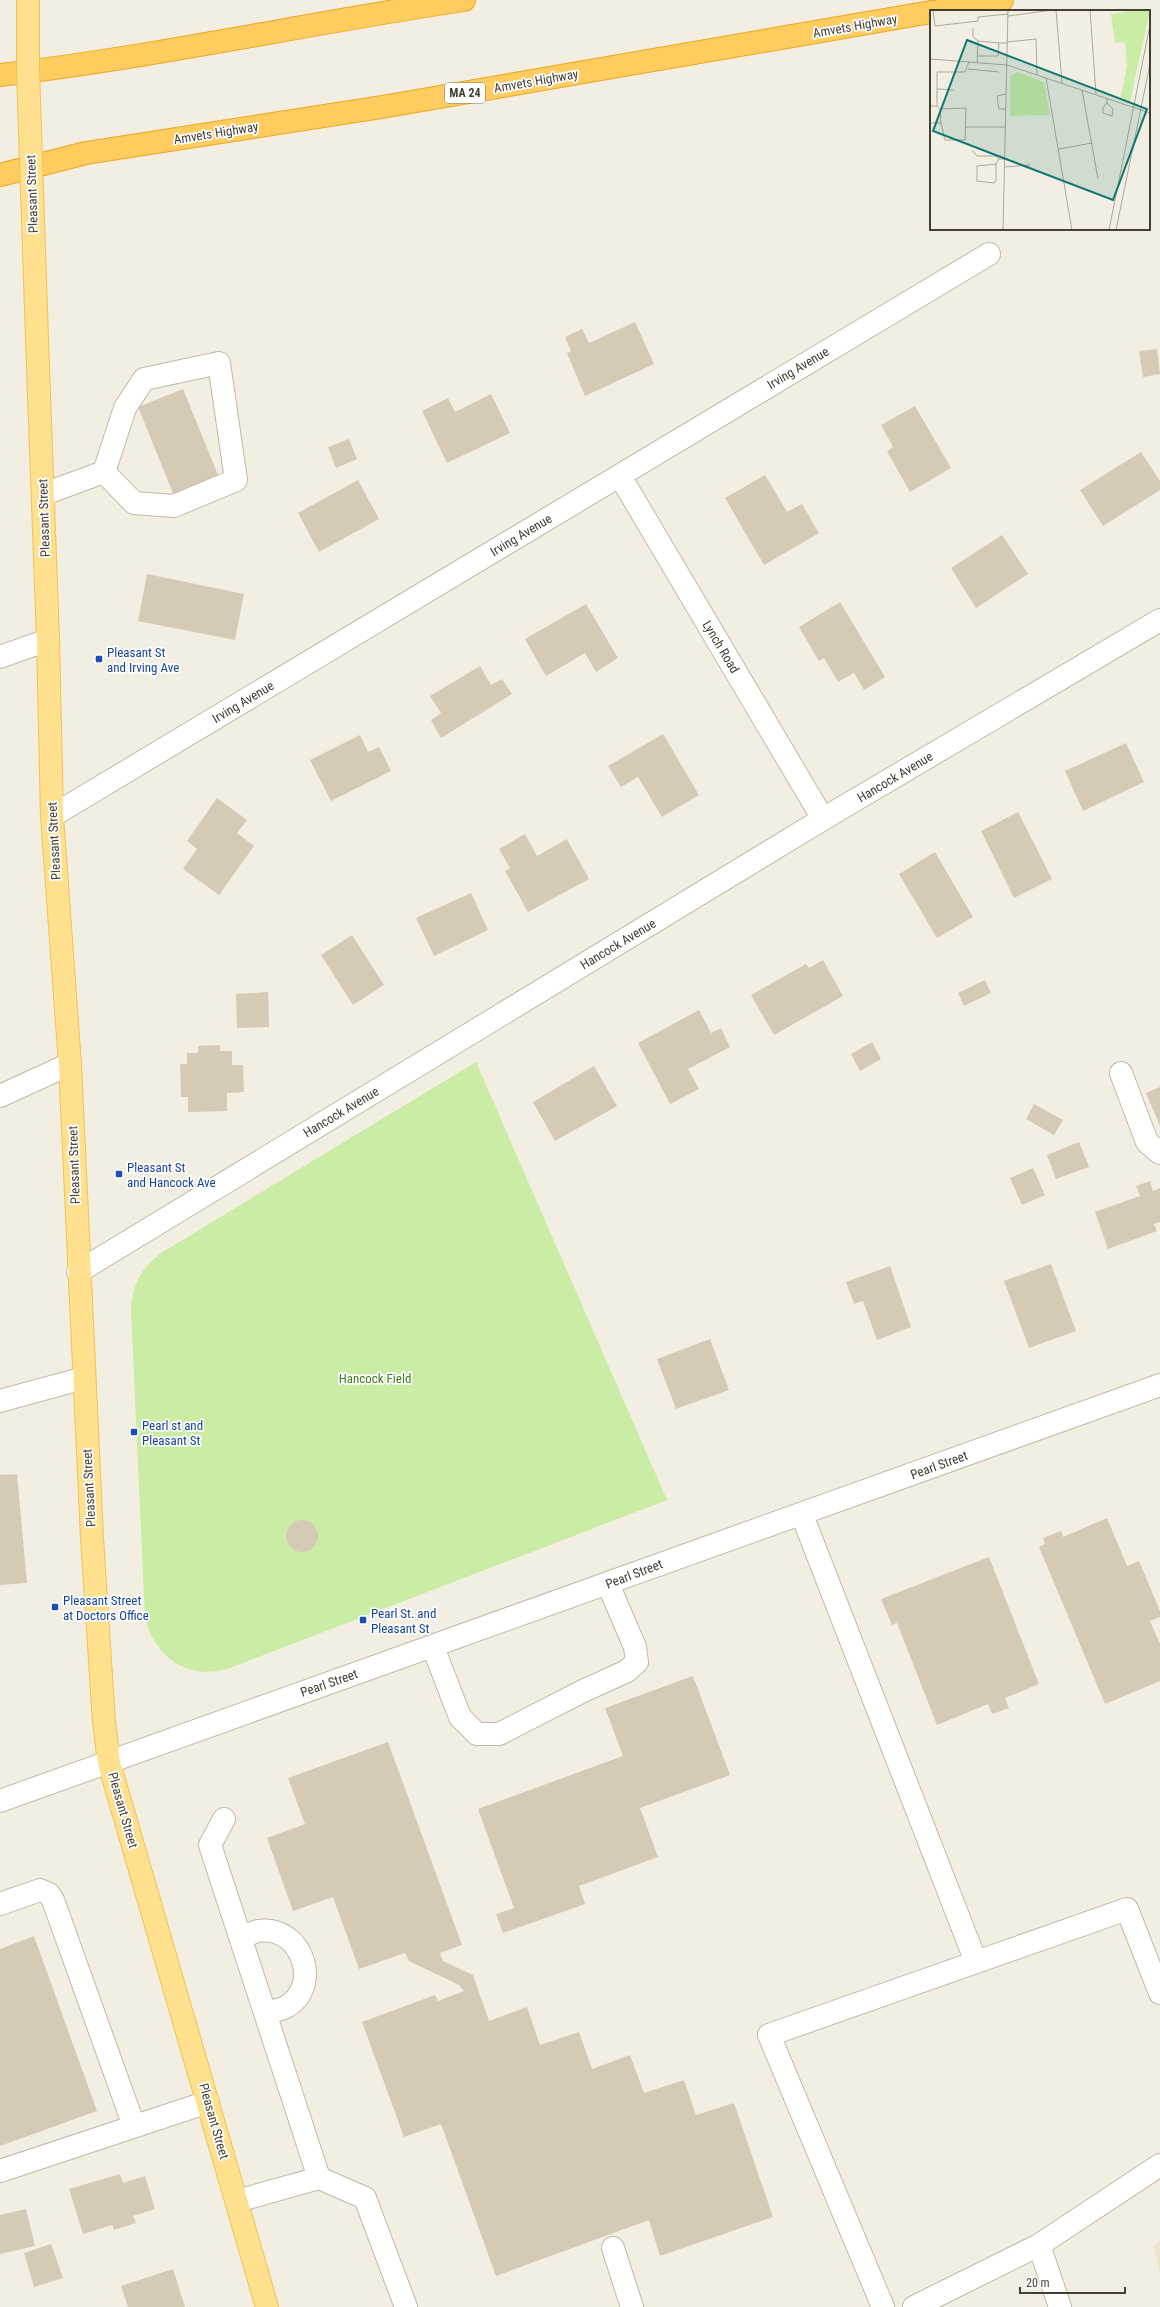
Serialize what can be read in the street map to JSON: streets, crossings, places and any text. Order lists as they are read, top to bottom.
{
  "streets": {
    "highway": ["Amvets Highway", "MA 24"],
    "main road": ["Pleasant Street"],
    "street": [
      "Irving Avenue",
      "Lynch Road",
      "Hancock Avenue",
      "Pearl Street"
    ]
  },
  "crossings": [
    ["Pleasant Street", "Irving Avenue"],
    ["Pleasant Street", "Hancock Avenue"],
    ["Pleasant Street", "Pearl Street"],
    ["Irving Avenue", "Lynch Road"],
    ["Lynch Road", "Hancock Avenue"]
  ],
  "parks": ["Hancock Field"],
  "places": {
    "transit": [
      "Pleasant St and Irving Ave",
      "Pleasant St and Hancock Ave",
      "Pearl st and Pleasant St",
      "Pleasant Street at Doctors Office",
      "Pearl St. and Pleasant St"
    ]
  },
  "scale_bar": "20 m"
}
